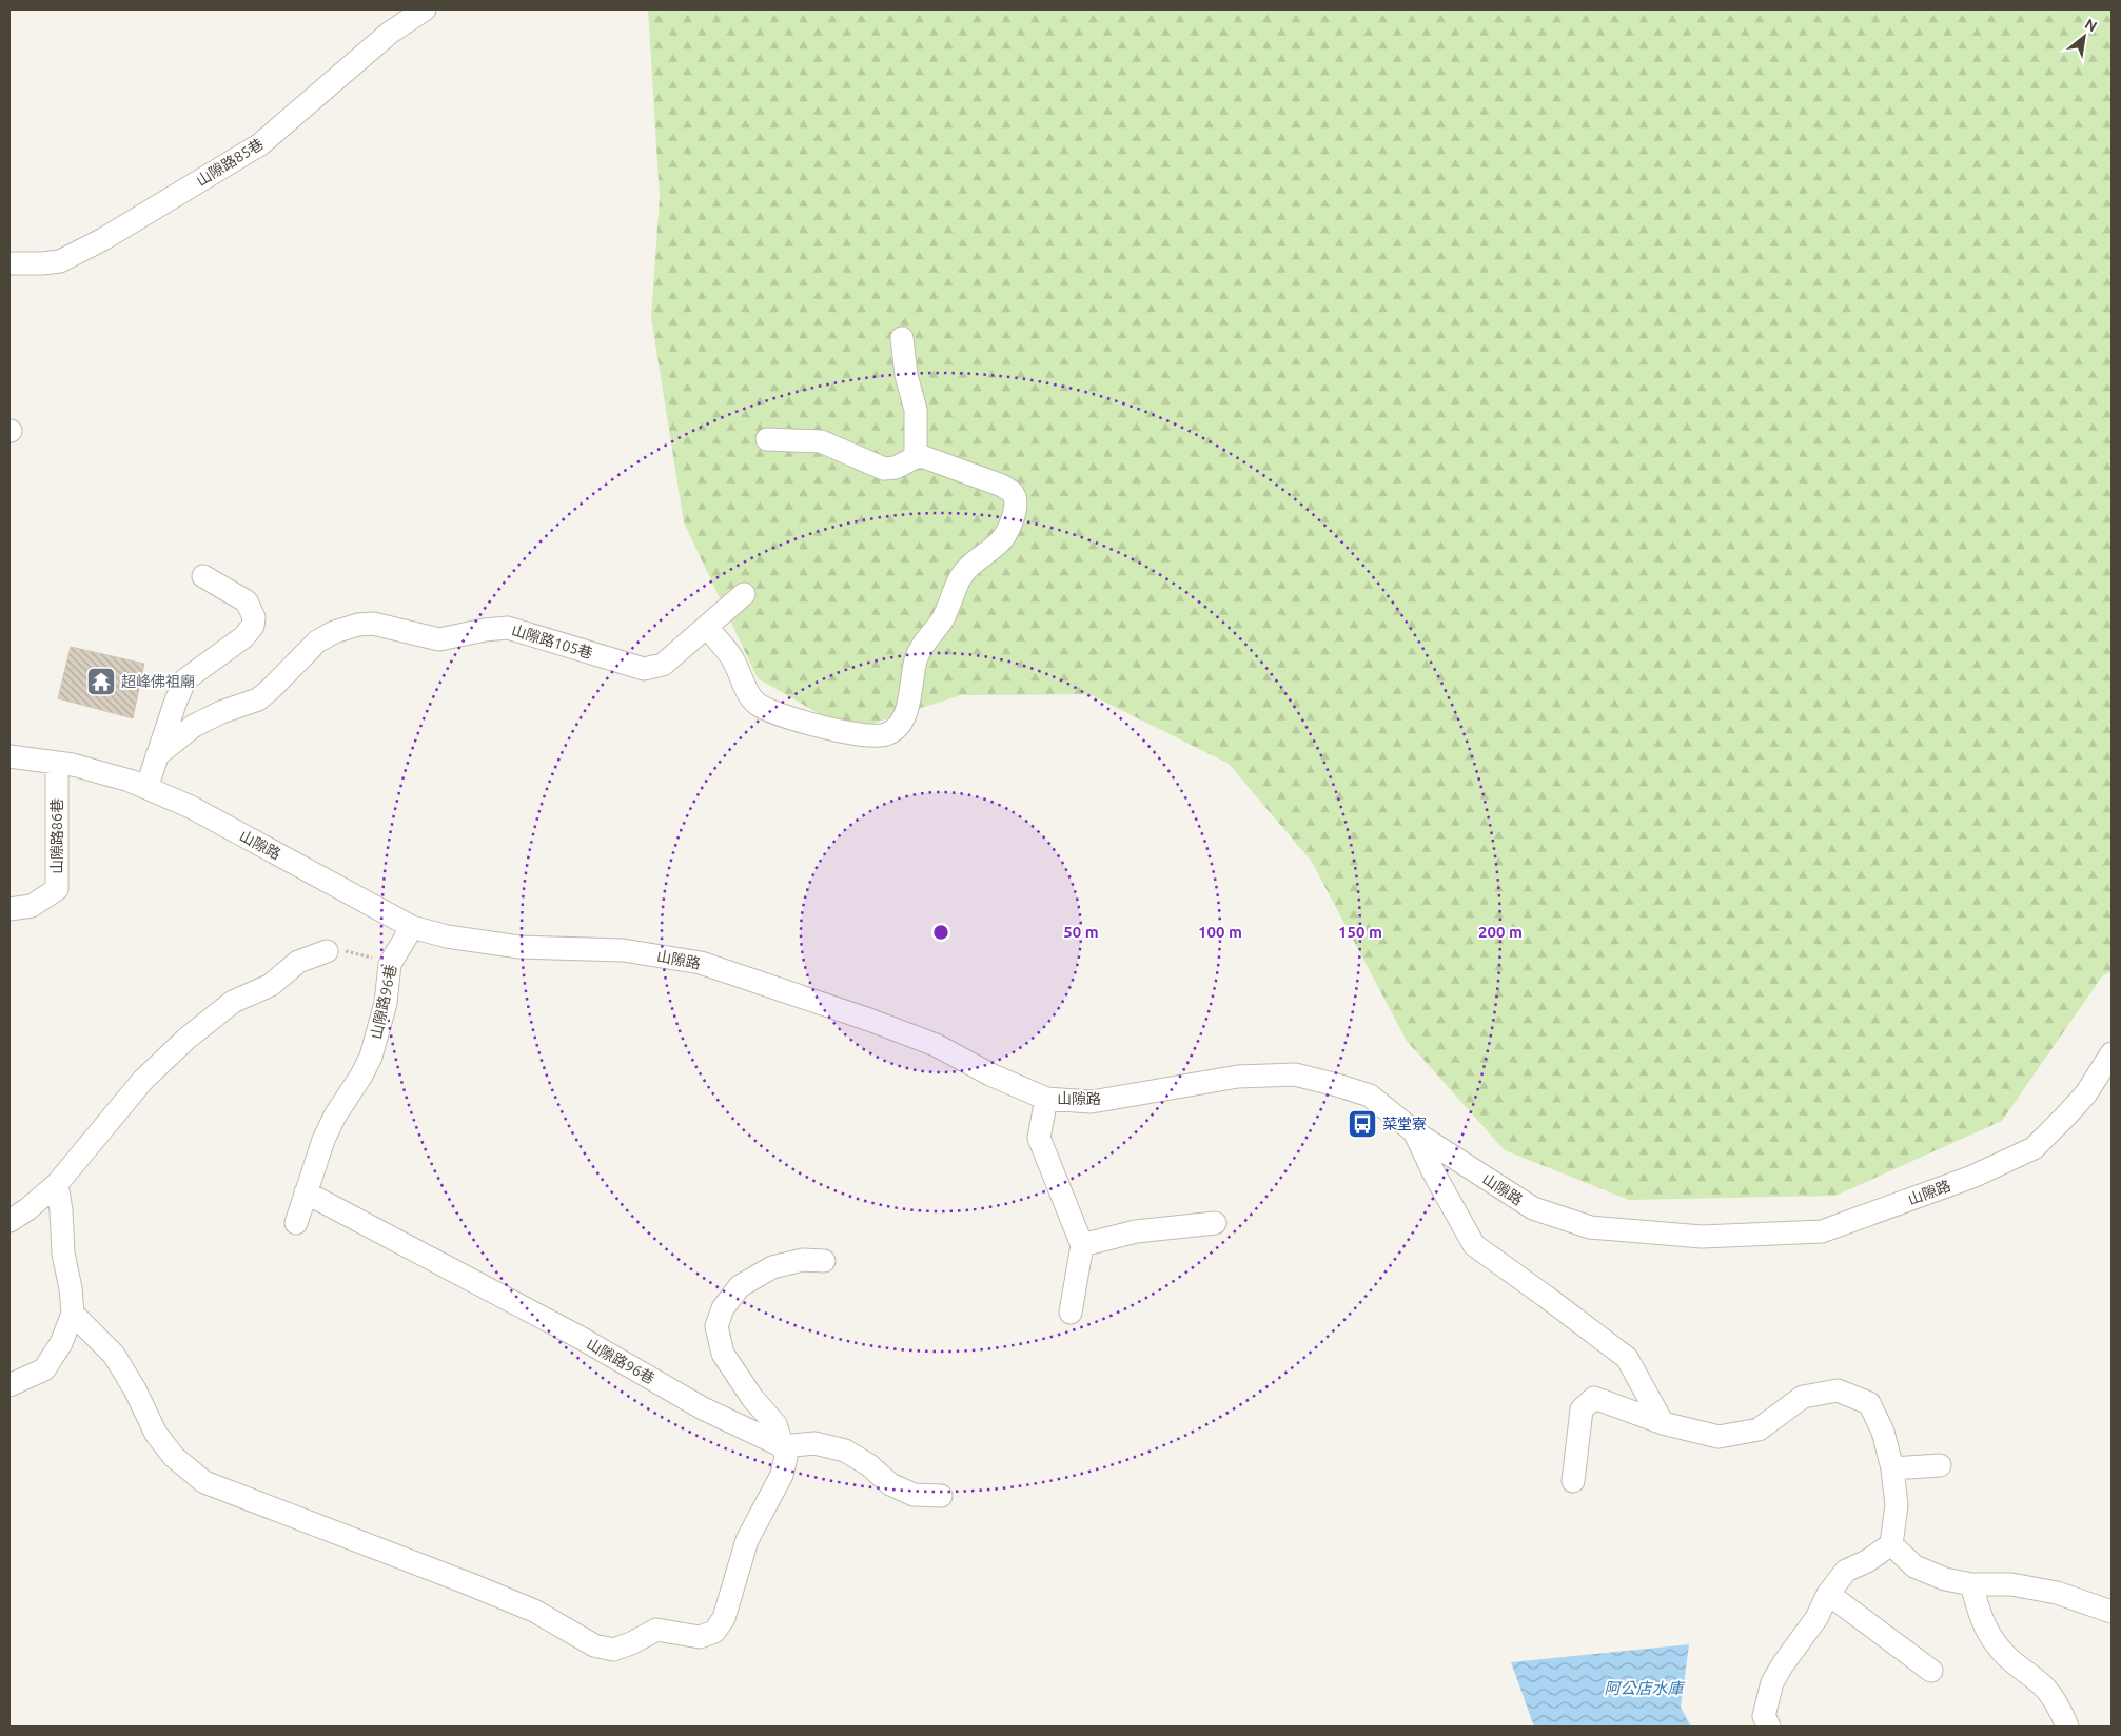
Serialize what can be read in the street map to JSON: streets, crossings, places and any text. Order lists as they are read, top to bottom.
{
  "streets": {
    "street": [
      "山隙路85巷",
      "山隙路105巷",
      "山隙路86巷",
      "山隙路",
      "山隙路96巷"
    ]
  },
  "crossings": [
    ["山隙路86巷", "山隙路"],
    ["山隙路", "山隙路96巷"]
  ],
  "water": ["阿公店水庫"],
  "places": {
    "temple": ["超峰佛祖廟"],
    "bus stop": ["菜堂寮"]
  },
  "north": "top right",
  "rings": [
    "50 m",
    "100 m",
    "150 m",
    "200 m"
  ]
}
